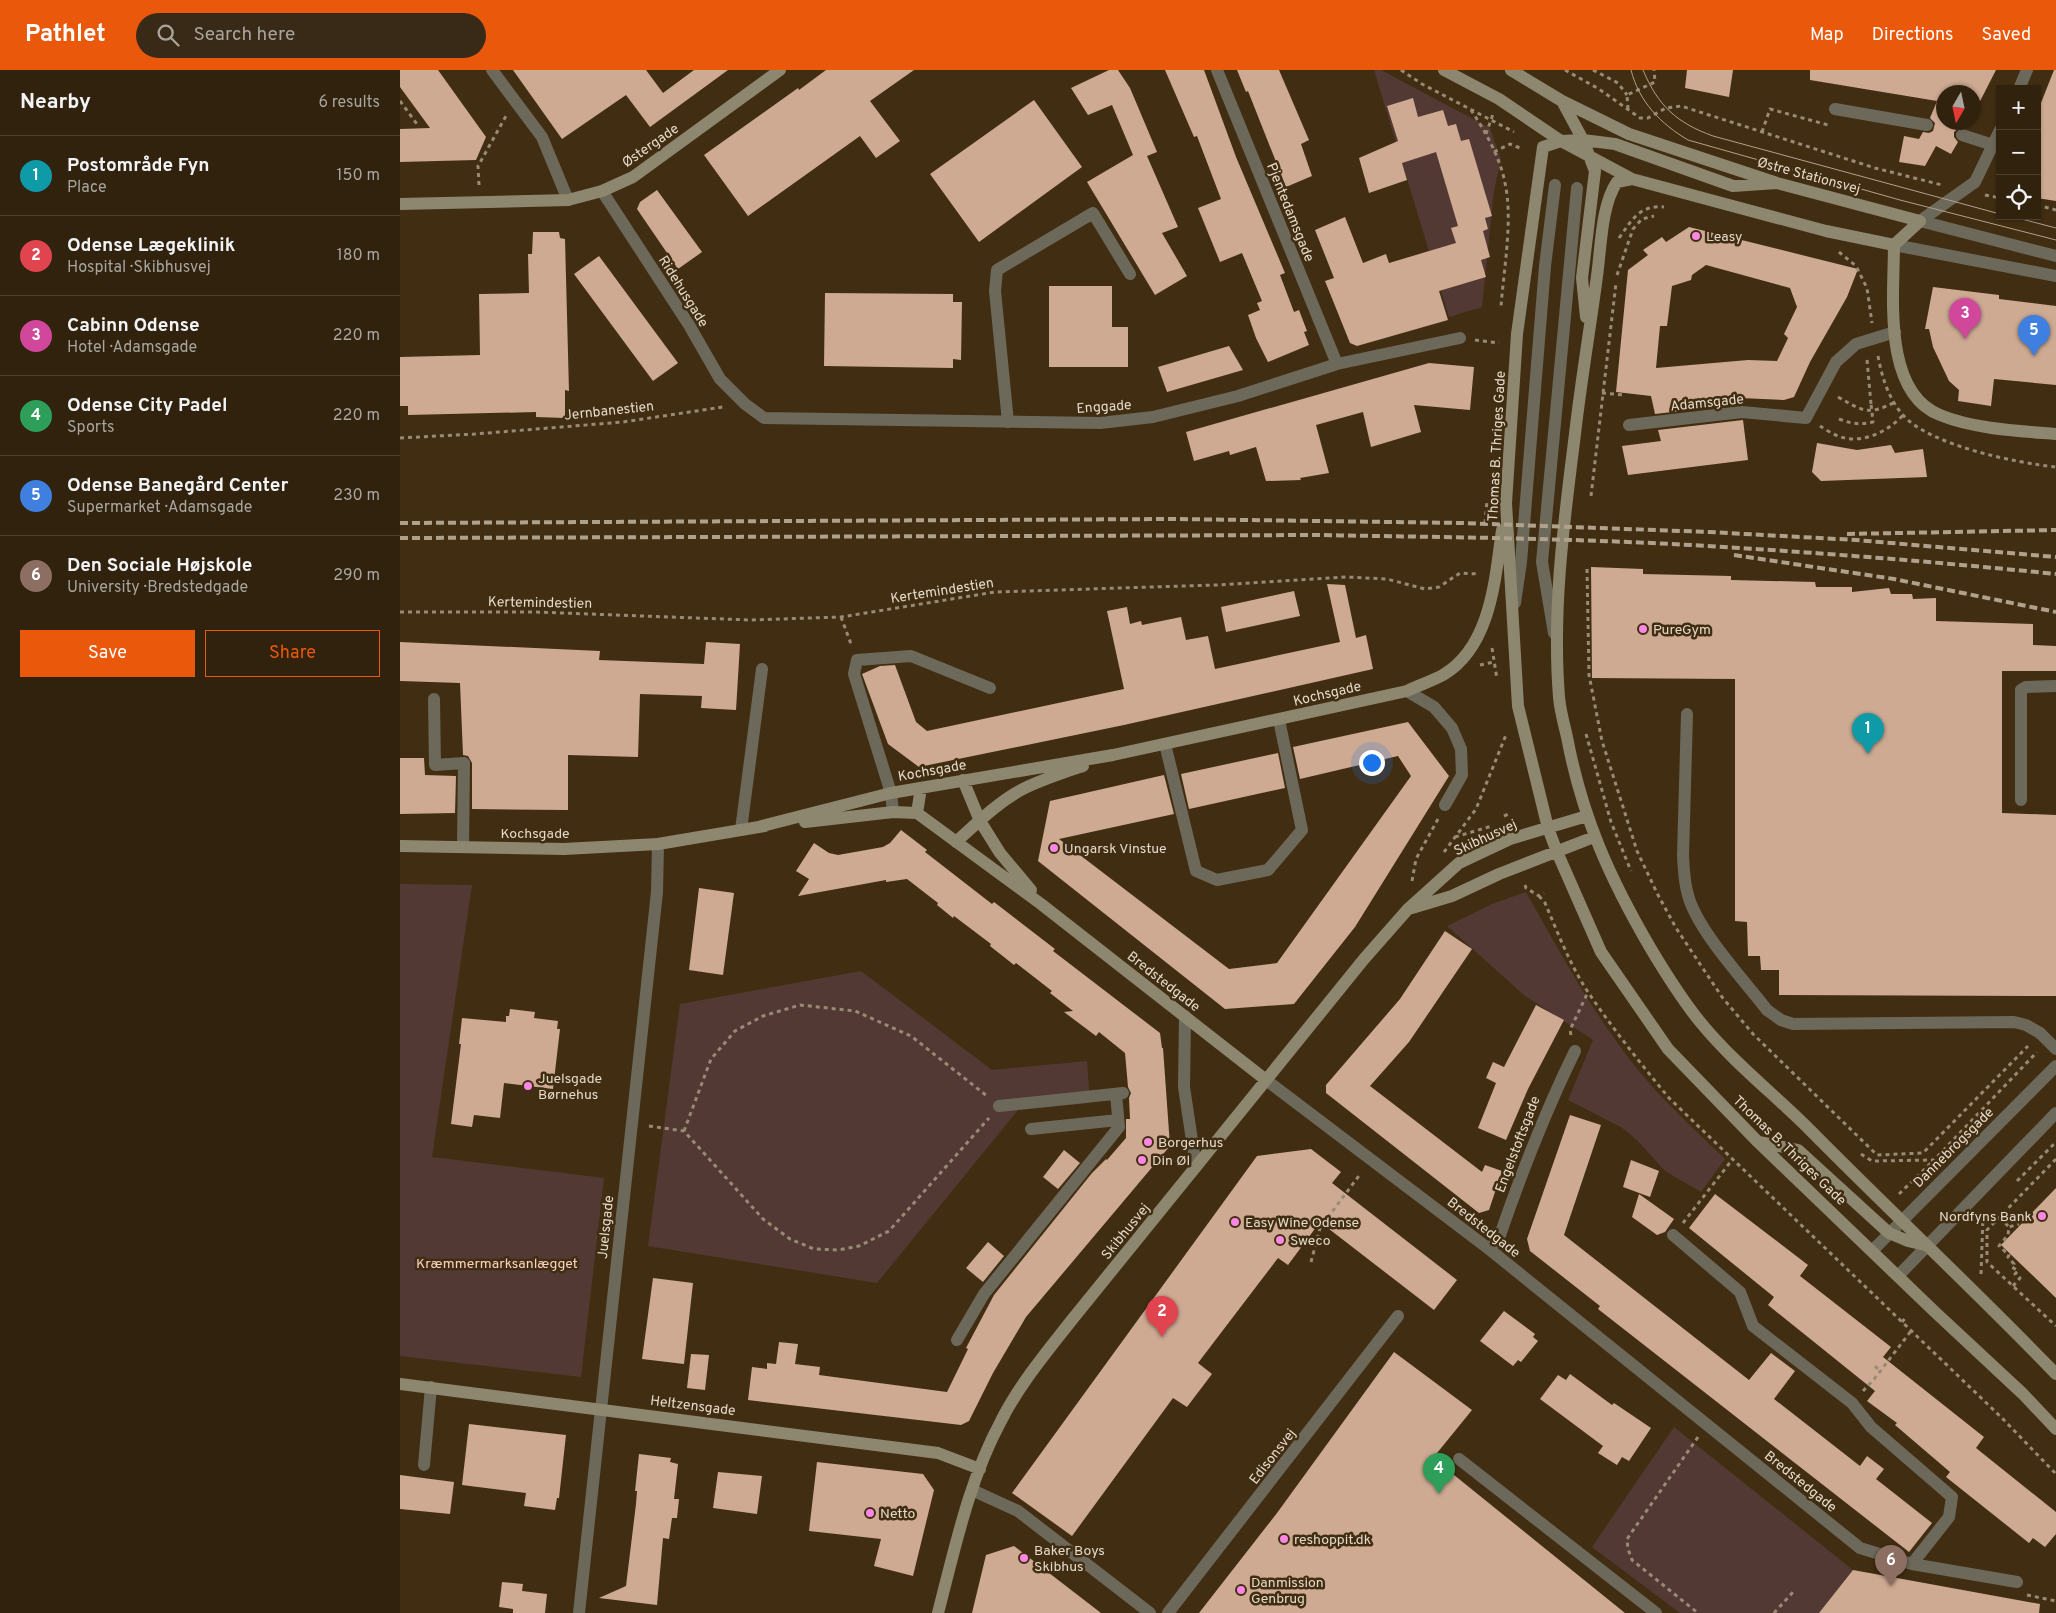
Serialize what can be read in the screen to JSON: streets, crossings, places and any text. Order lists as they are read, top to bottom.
{
  "streets": {
    "street": [
      "Østergade",
      "Østre Stationsvej",
      "Pjentedamsgade",
      "Ridehusgade",
      "Adamsgade",
      "Enggade",
      "Thomas B. Thriges Gade",
      "Kochsgade",
      "Skibhusvej",
      "Bredstedgade",
      "Engelstoftsgade",
      "Dannebrogsgade",
      "Juelsgade",
      "Heltzensgade",
      "Edisonsvej"
    ],
    "path": ["Jernbanestien", "Kertemindestien"]
  },
  "crossings": [
    ["Østergade", "Ridehusgade"],
    ["Pjentedamsgade", "Enggade"],
    ["Ridehusgade", "Enggade"],
    ["Ridehusgade", "Jernbanestien"],
    ["Enggade", "Jernbanestien"],
    ["Thomas B. Thriges Gade", "Kochsgade"],
    ["Thomas B. Thriges Gade", "Skibhusvej"],
    ["Thomas B. Thriges Gade", "Dannebrogsgade"],
    ["Kochsgade", "Bredstedgade"],
    ["Kochsgade", "Juelsgade"],
    ["Skibhusvej", "Bredstedgade"],
    ["Skibhusvej", "Heltzensgade"],
    ["Bredstedgade", "Engelstoftsgade"],
    ["Juelsgade", "Heltzensgade"]
  ],
  "parks": ["Kræmmermarksanlægget"],
  "places": [
    "Leasy",
    "PureGym",
    "Ungarsk Vinstue",
    "Juelsgade Børnehus",
    "Borgerhus",
    "Din Øl",
    "Nordfyns Bank",
    "Easy Wine Odense",
    "Sweco",
    "Netto",
    "reshoppit.dk",
    "Baker Boys Skibhus",
    "Danmission Genbrug"
  ],
  "north": "bottom",
  "page": {
    "header": "Pathlet",
    "search": "Search here",
    "nav": ["Map", "Directions", "Saved"],
    "heading": ["Nearby", "6 results"],
    "map_buttons": ["+", "−"],
    "list": [
      {
        "mark": "1",
        "name": "Postområde Fyn",
        "note": "Place",
        "value": "150 m"
      },
      {
        "mark": "2",
        "name": "Odense Lægeklinik",
        "note": "Hospital · Skibhusvej",
        "value": "180 m"
      },
      {
        "mark": "3",
        "name": "Cabinn Odense",
        "note": "Hotel · Adamsgade",
        "value": "220 m"
      },
      {
        "mark": "4",
        "name": "Odense City Padel",
        "note": "Sports",
        "value": "220 m"
      },
      {
        "mark": "5",
        "name": "Odense Banegård Center",
        "note": "Supermarket · Adamsgade",
        "value": "230 m"
      },
      {
        "mark": "6",
        "name": "Den Sociale Højskole",
        "note": "University · Bredstedgade",
        "value": "290 m"
      }
    ],
    "pins": [
      "3",
      "5",
      "1",
      "2",
      "4",
      "6"
    ],
    "buttons": ["Save", "Share"]
  }
}
